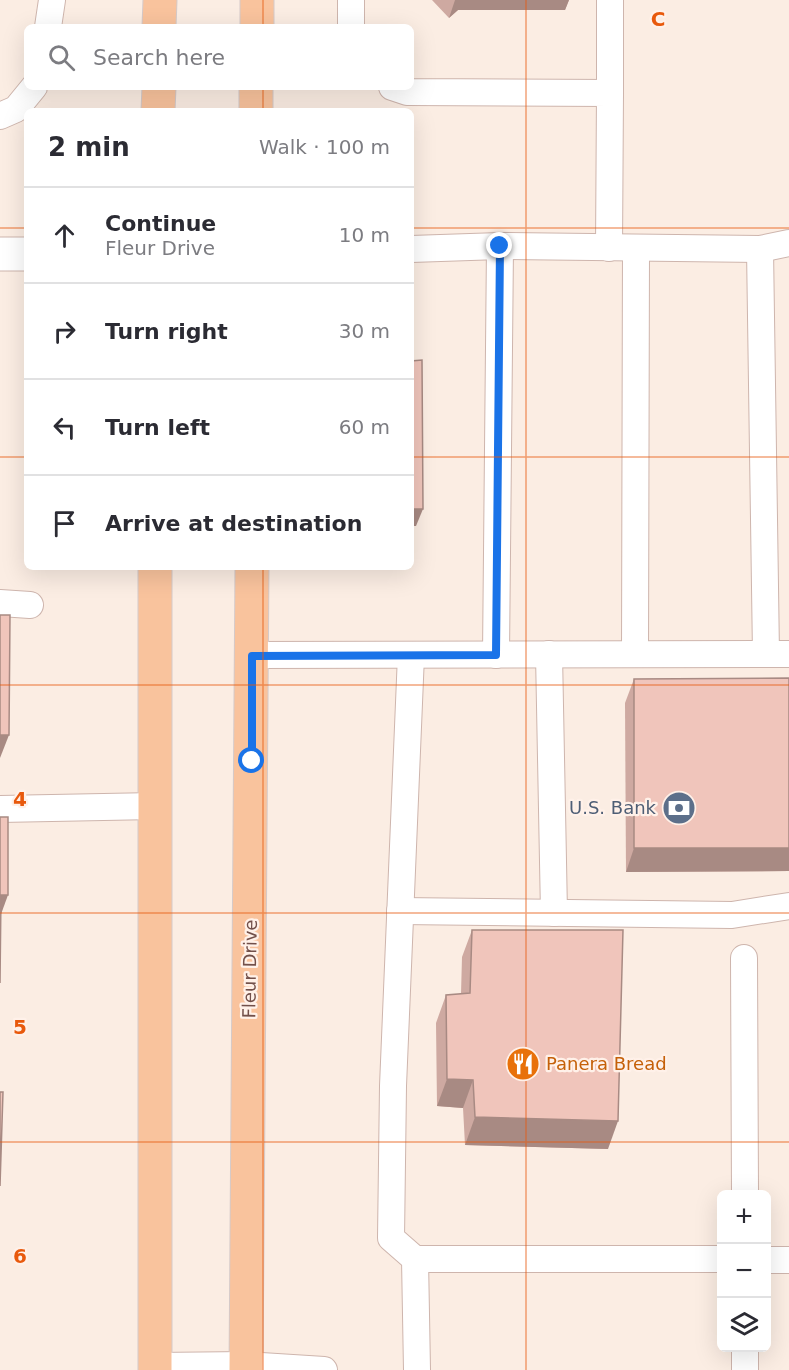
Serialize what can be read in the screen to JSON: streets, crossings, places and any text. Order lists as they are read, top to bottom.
{
  "streets": {
    "main road": ["Fleur Drive"]
  },
  "places": {
    "bank": ["U.S. Bank"],
    "restaurant": ["Panera Bread"]
  },
  "page": {
    "search": "Search here",
    "heading": ["2 min", "Walk · 100 m"],
    "list": [
      ["Continue", "Fleur Drive", "10 m"],
      ["Turn right", "30 m"],
      ["Turn left", "60 m"],
      "Arrive at destination"
    ],
    "map_buttons": ["+", "−"]
  },
  "grid": {
    "columns": ["C"],
    "rows": ["4", "5", "6"]
  }
}
